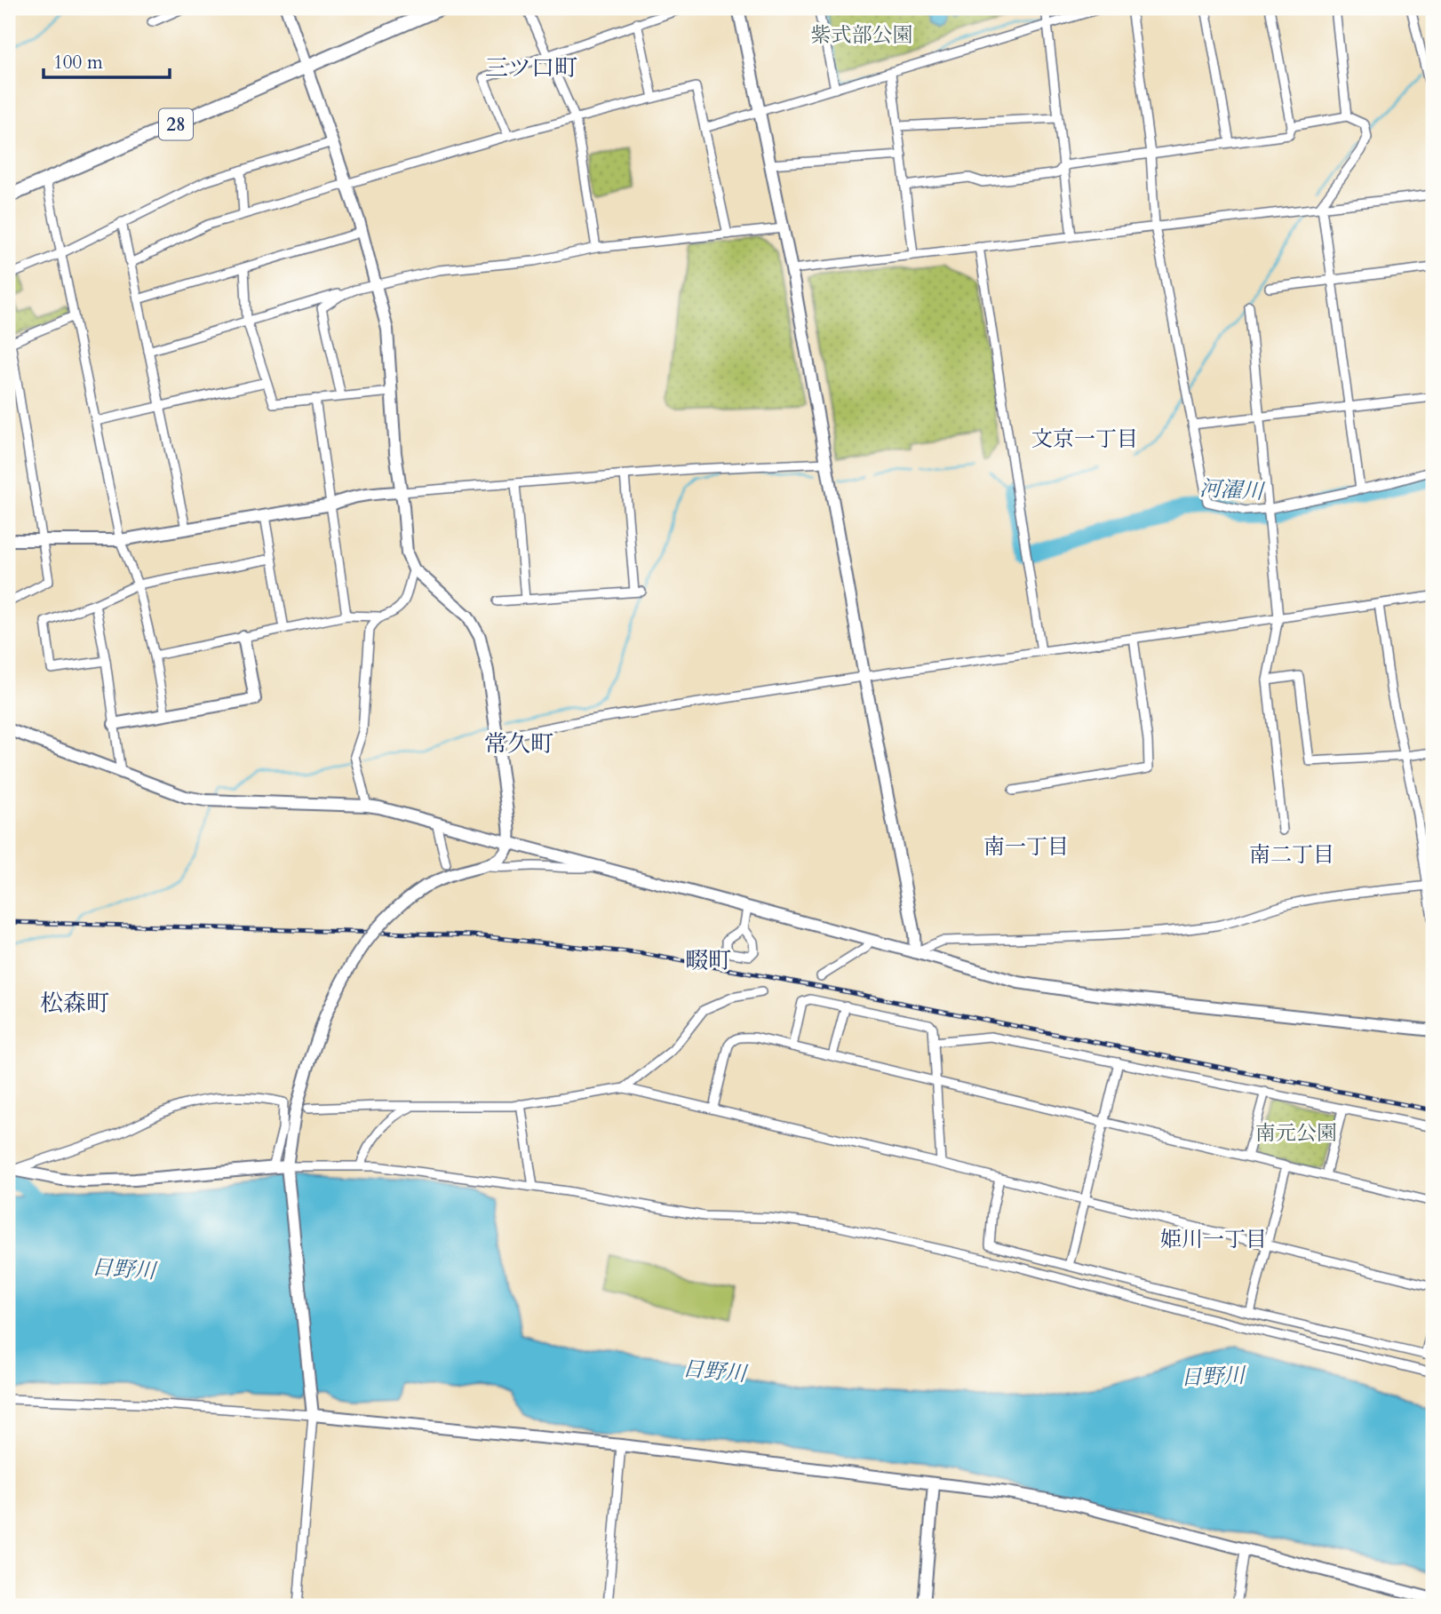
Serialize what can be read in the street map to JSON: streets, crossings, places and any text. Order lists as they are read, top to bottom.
{
  "streets": {
    "main road": ["28"]
  },
  "districts": [
    "三ツ口町",
    "文京一丁目",
    "常久町",
    "南一丁目",
    "南二丁目",
    "畷町",
    "松森町",
    "姫川一丁目"
  ],
  "water": ["河濯川", "日野川"],
  "parks": ["紫式部公園", "南元公園"],
  "scale_bar": "100 m"
}
